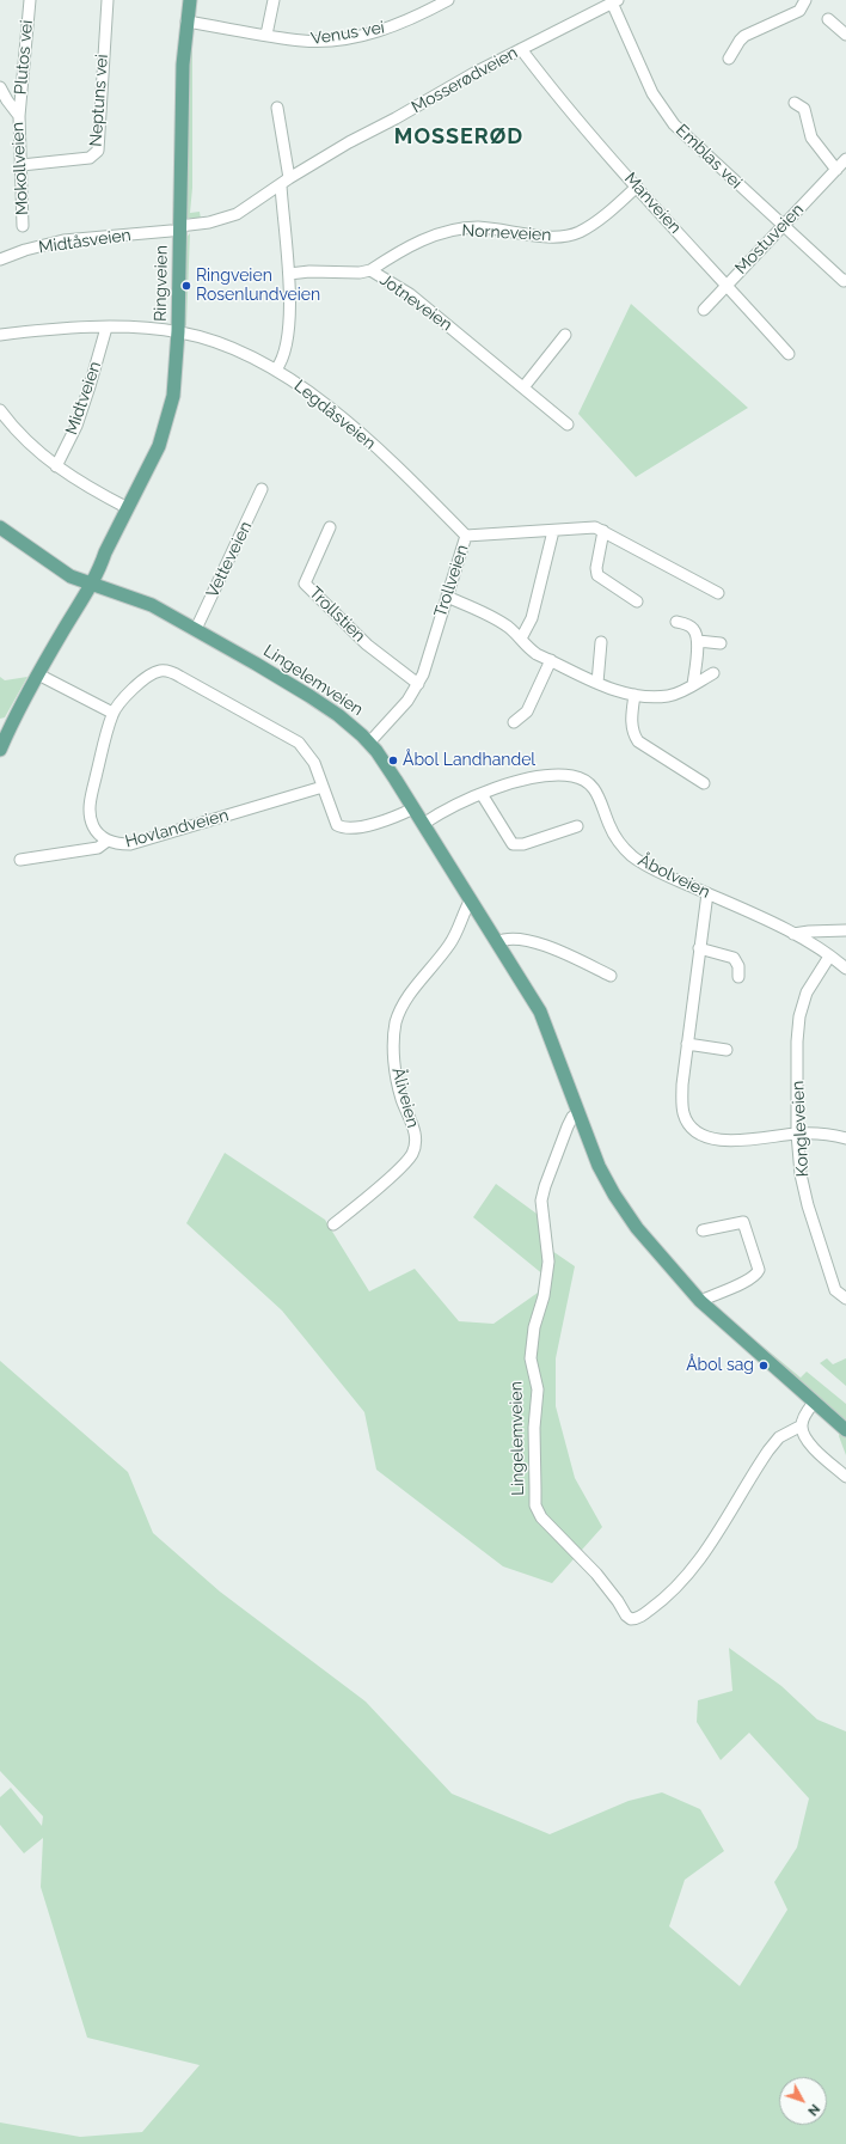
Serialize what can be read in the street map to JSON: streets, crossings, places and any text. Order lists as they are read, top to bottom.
{
  "streets": {
    "main road": ["Ringveien", "Lingelemveien"],
    "street": [
      "Venus vei",
      "Plutos vei",
      "Mosserødveien",
      "Neptuns vei",
      "Emblas vei",
      "Mokollveien",
      "Manveien",
      "Norneveien",
      "Mostuveien",
      "Midtåsveien",
      "Jotneveien",
      "Midtveien",
      "Legdåsveien",
      "Vetteveien",
      "Trollveien",
      "Trollstien",
      "Hovlandveien",
      "Åbolveien",
      "Åliveien",
      "Kongleveien"
    ]
  },
  "crossings": [
    ["Venus vei", "Ringveien"],
    ["Plutos vei", "Mokollveien"],
    ["Mosserødveien", "Emblas vei"],
    ["Mosserødveien", "Manveien"],
    ["Mosserødveien", "Midtåsveien"],
    ["Mosserødveien", "Ringveien"],
    ["Neptuns vei", "Mokollveien"],
    ["Emblas vei", "Mostuveien"],
    ["Manveien", "Norneveien"],
    ["Manveien", "Mostuveien"],
    ["Norneveien", "Jotneveien"],
    ["Midtåsveien", "Ringveien"],
    ["Ringveien", "Legdåsveien"],
    ["Ringveien", "Lingelemveien"],
    ["Midtveien", "Legdåsveien"],
    ["Legdåsveien", "Trollveien"],
    ["Vetteveien", "Lingelemveien"],
    ["Trollveien", "Trollstien"],
    ["Trollveien", "Lingelemveien"],
    ["Lingelemveien", "Hovlandveien"],
    ["Lingelemveien", "Åbolveien"],
    ["Lingelemveien", "Åliveien"],
    ["Åbolveien", "Kongleveien"]
  ],
  "districts": ["MOSSERØD"],
  "places": ["Ringveien Rosenlundveien", "Åbol Landhandel", "Åbol sag"],
  "north": "bottom right"
}
